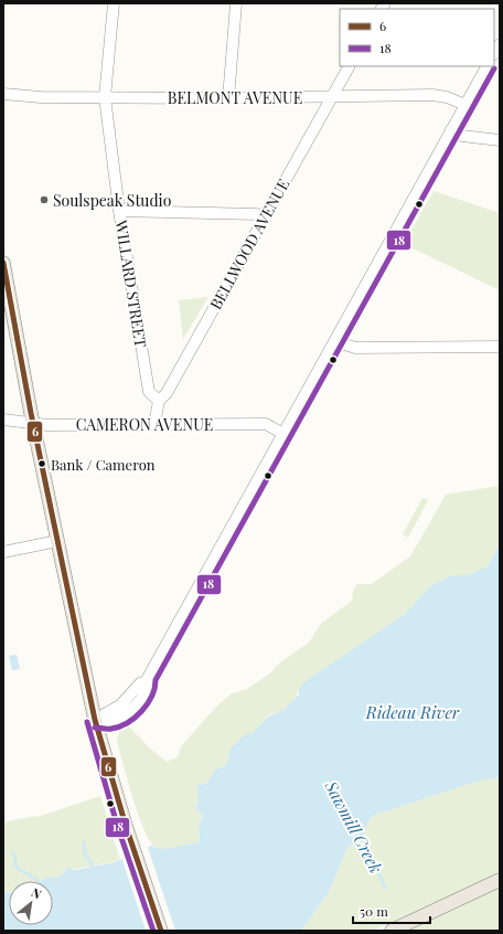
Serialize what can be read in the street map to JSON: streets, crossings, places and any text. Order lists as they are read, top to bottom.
{
  "streets": {
    "street": [
      "BELMONT AVENUE",
      "BELLWOOD AVENUE",
      "WILLARD STREET",
      "CAMERON AVENUE"
    ]
  },
  "crossings": [
    ["BELMONT AVENUE", "BELLWOOD AVENUE"],
    ["BELMONT AVENUE", "WILLARD STREET"],
    ["BELLWOOD AVENUE", "WILLARD STREET"],
    ["BELLWOOD AVENUE", "CAMERON AVENUE"]
  ],
  "water": ["Rideau River", "Sawmill Creek"],
  "places": ["Soulspeak Studio", "Bank / Cameron"],
  "lines": ["transit line 18", "transit line 6"],
  "legend": ["6", "18"],
  "scale_bar": "50 m",
  "north": "top right"
}
